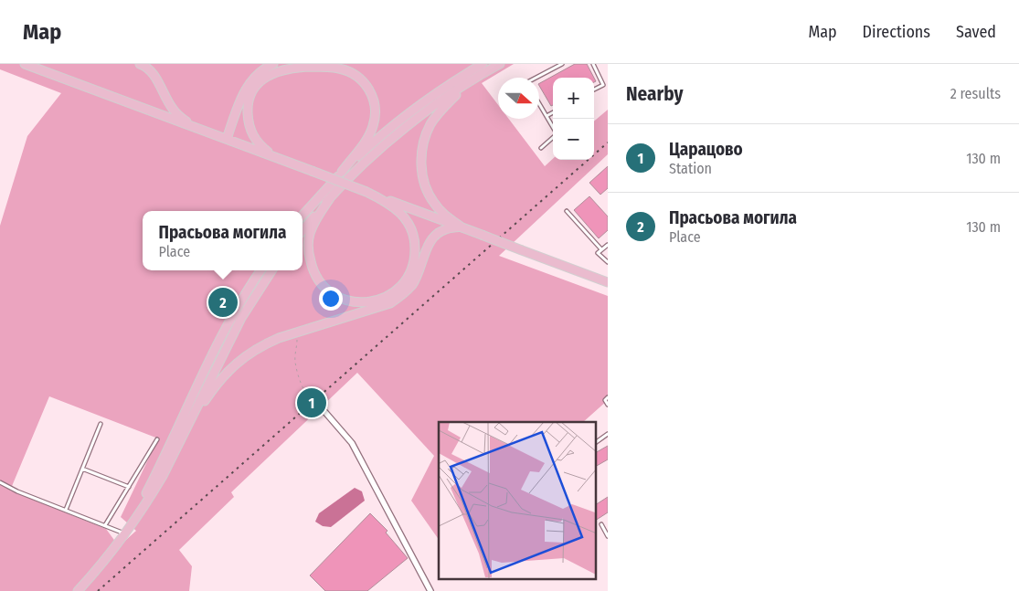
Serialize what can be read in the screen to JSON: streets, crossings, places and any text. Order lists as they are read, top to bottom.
{
  "north": "right",
  "page": {
    "header": "Map",
    "nav": ["Map", "Directions", "Saved"],
    "heading": ["Nearby", "2 results"],
    "map_buttons": ["+", "−"],
    "list": [
      {
        "mark": "1",
        "name": "Царацово",
        "note": "Station",
        "value": "130 m"
      },
      {
        "mark": "2",
        "name": "Прасьова могила",
        "note": "Place",
        "value": "130 m"
      }
    ],
    "popup": ["Прасьова могила", "Place"],
    "pins": ["2", "1"]
  }
}
